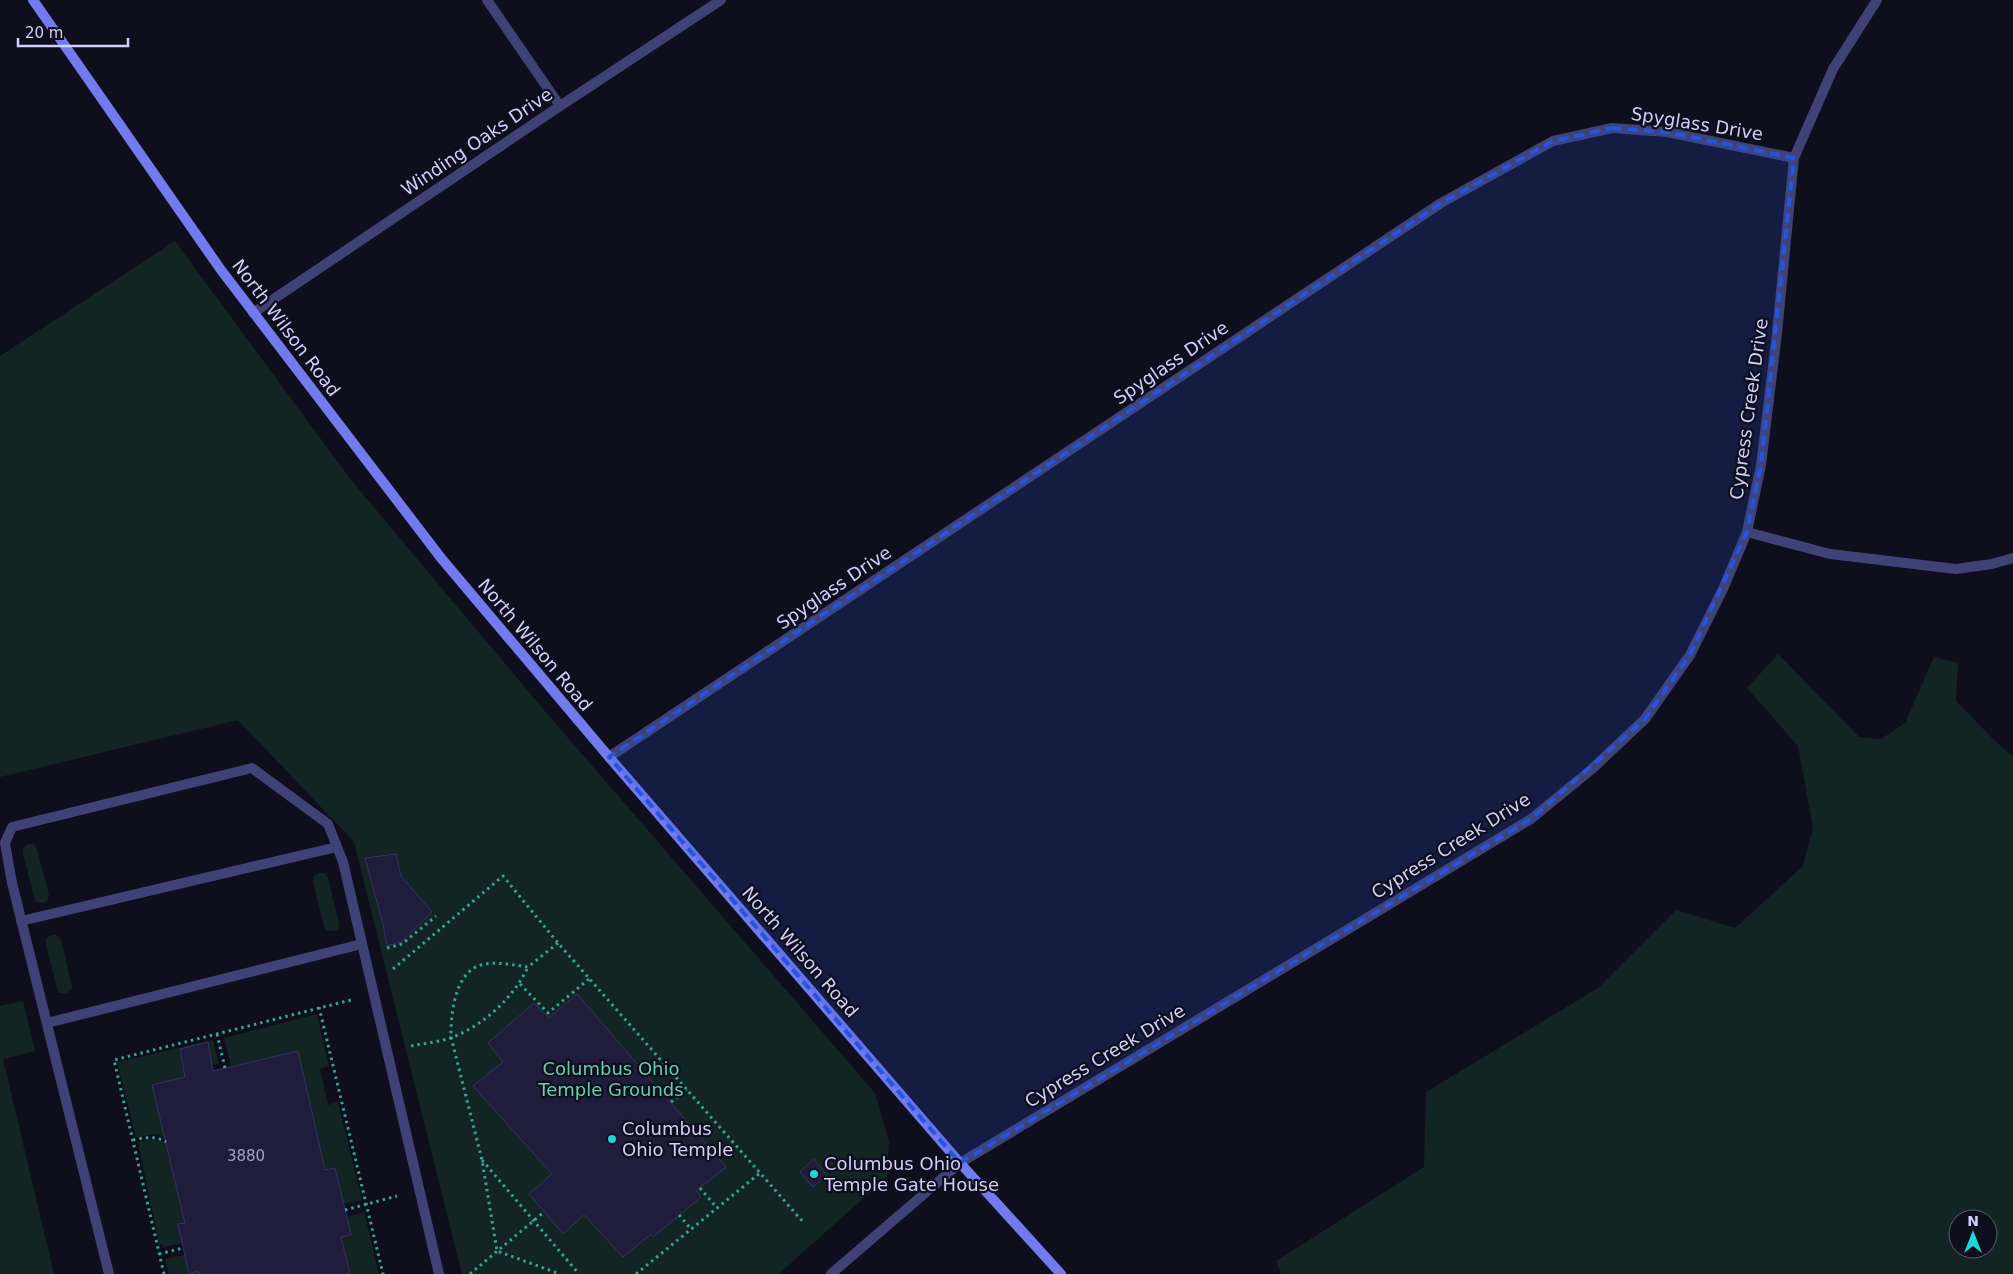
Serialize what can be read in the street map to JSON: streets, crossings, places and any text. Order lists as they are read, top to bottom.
{
  "streets": {
    "main road": ["North Wilson Road"],
    "street": ["Spyglass Drive", "Winding Oaks Drive", "Cypress Creek Drive"]
  },
  "crossings": [
    ["Spyglass Drive", "North Wilson Road"],
    ["Spyglass Drive", "Cypress Creek Drive"],
    ["Winding Oaks Drive", "North Wilson Road"],
    ["North Wilson Road", "Cypress Creek Drive"]
  ],
  "parks": ["Columbus Ohio Temple Grounds"],
  "places": ["Columbus Ohio Temple", "Columbus Ohio Temple Gate House"],
  "house_numbers": ["3880"],
  "scale_bar": "20 m",
  "north": "top"
}
